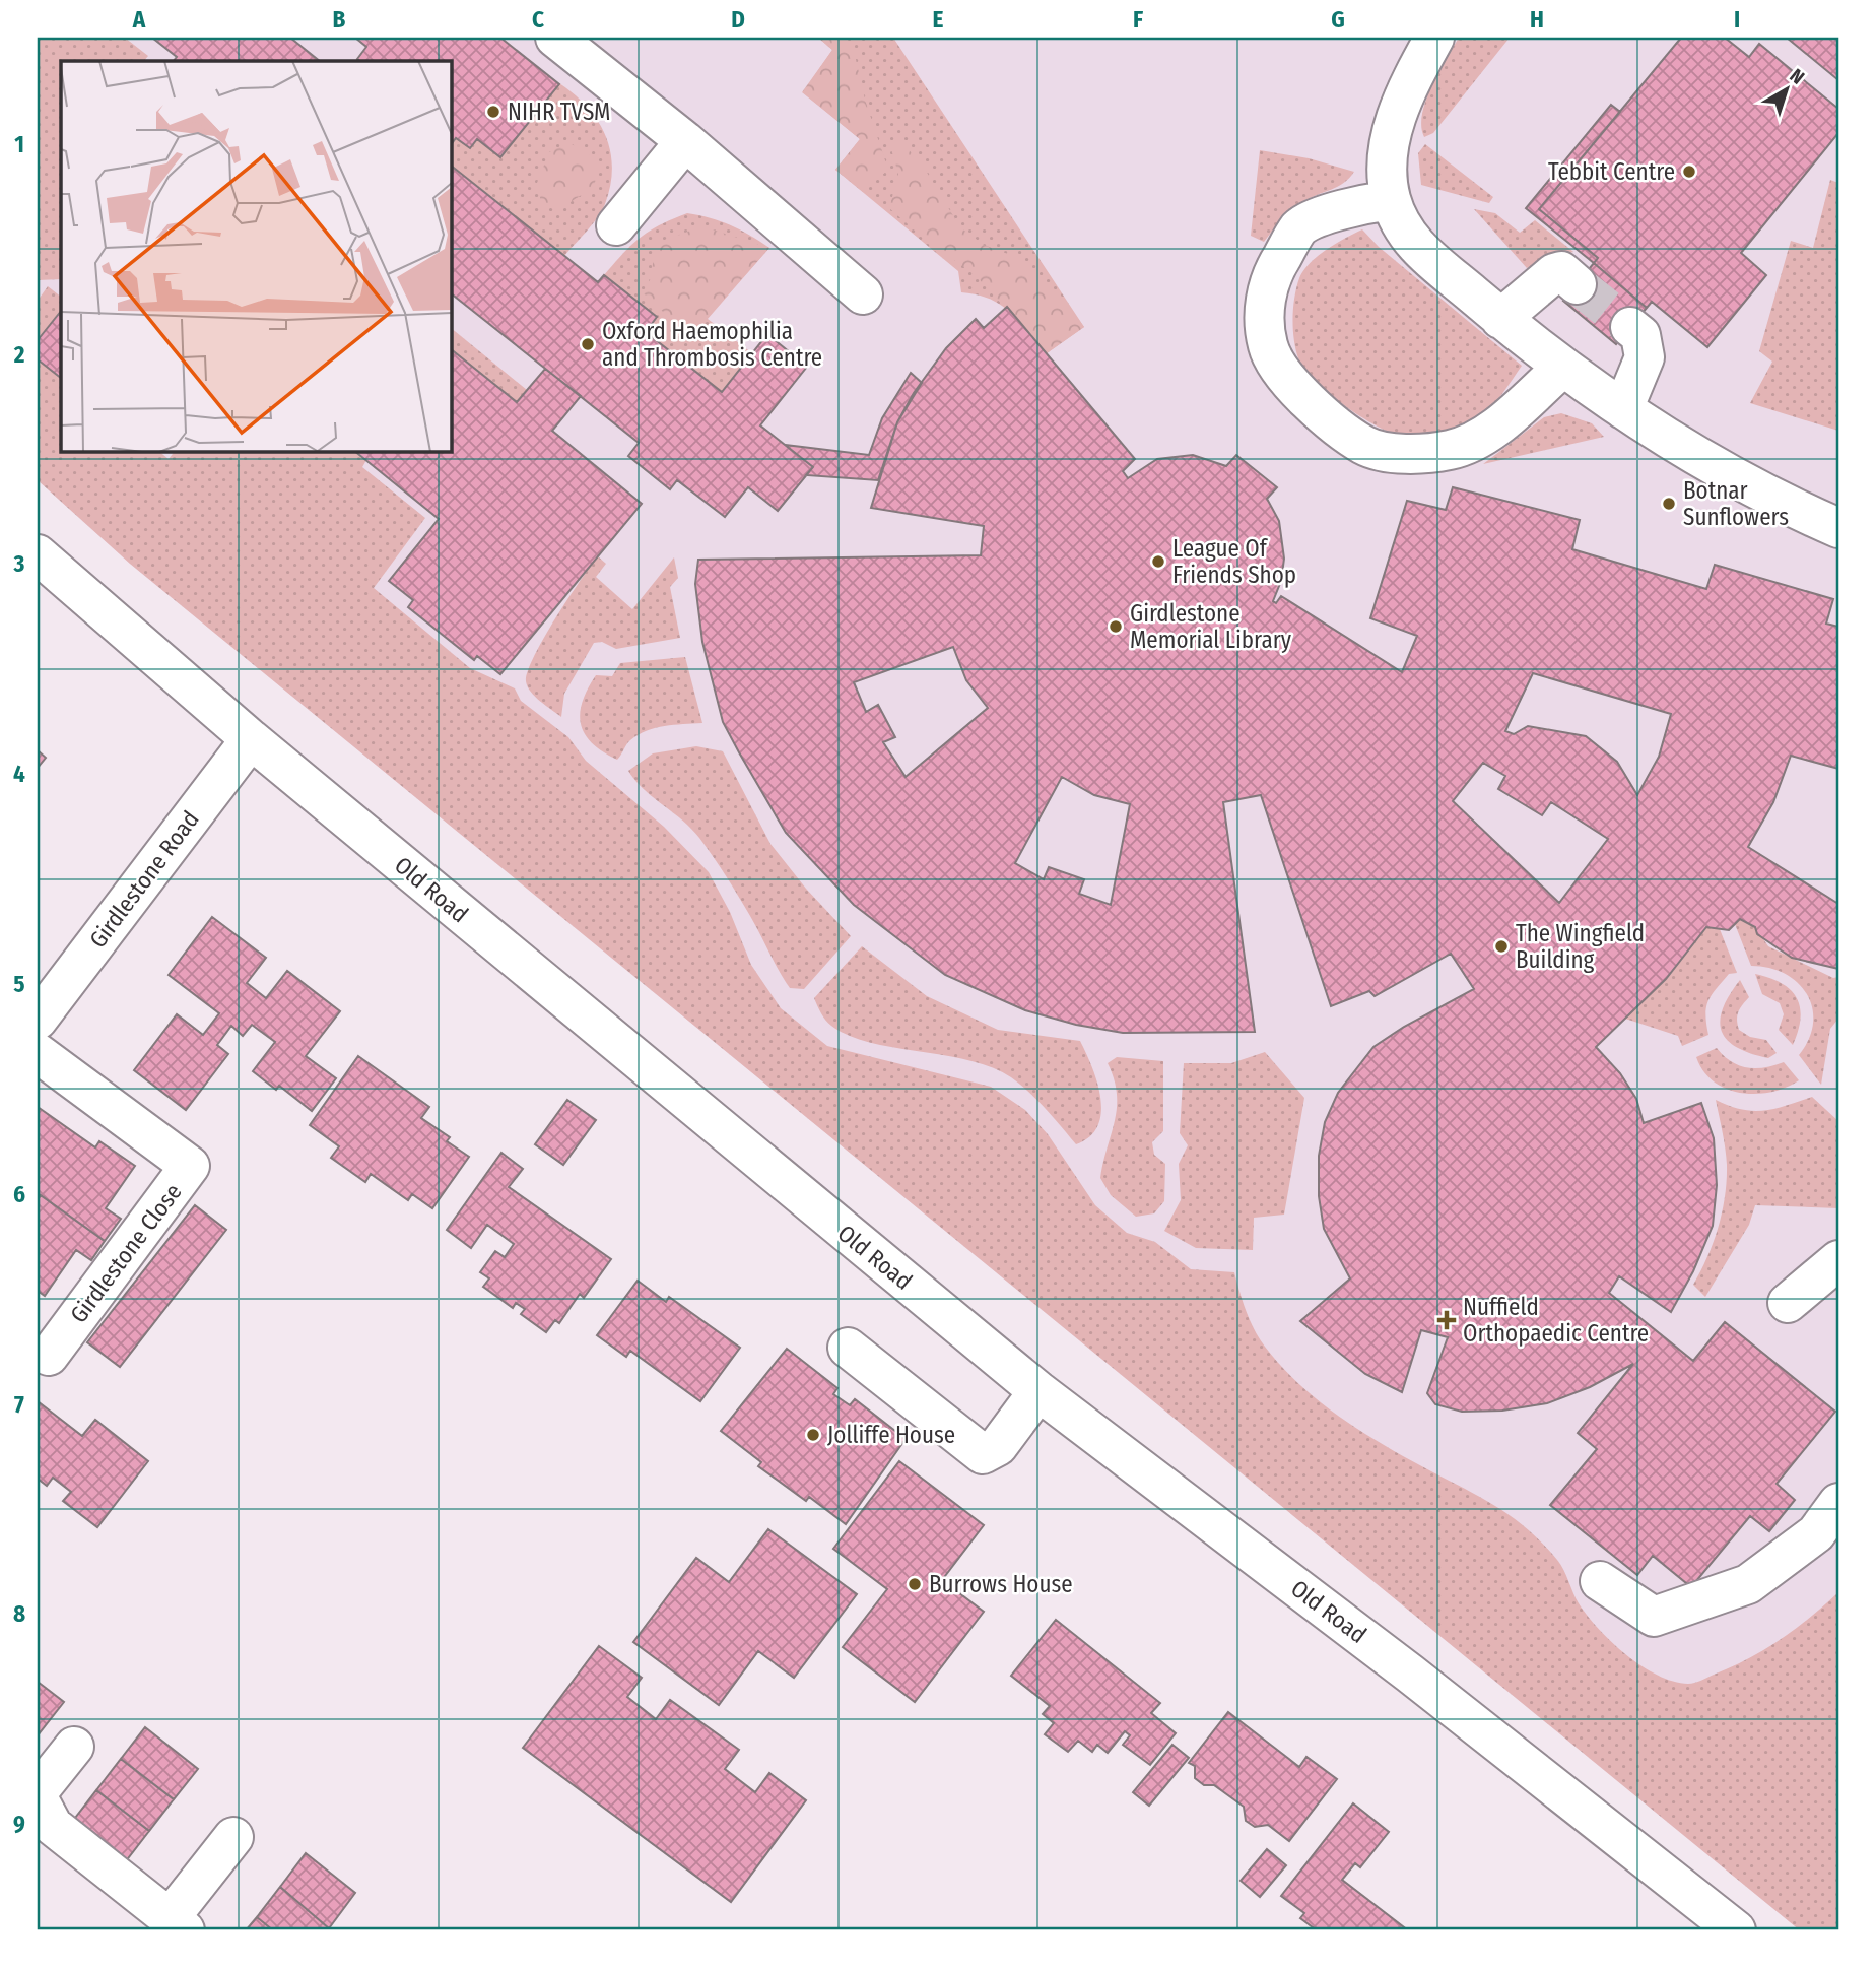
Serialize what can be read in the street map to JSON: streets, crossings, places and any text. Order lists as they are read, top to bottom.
{
  "streets": {
    "street": ["Girdlestone Road", "Old Road", "Girdlestone Close"]
  },
  "crossings": [
    ["Girdlestone Road", "Old Road"]
  ],
  "places": {
    "other": [
      "NIHR TVSM",
      "Tebbit Centre",
      "Oxford Haemophilia and Thrombosis Centre",
      "Botnar Sunflowers",
      "League Of Friends Shop",
      "Girdlestone Memorial Library",
      "The Wingfield Building",
      "Jolliffe House",
      "Burrows House"
    ],
    "health": ["Nuffield Orthopaedic Centre"]
  },
  "north": "top right",
  "grid": {
    "columns": [
      "A",
      "B",
      "C",
      "D",
      "E",
      "F",
      "G",
      "H",
      "I"
    ],
    "rows": [
      "1",
      "2",
      "3",
      "4",
      "5",
      "6",
      "7",
      "8",
      "9"
    ]
  }
}
